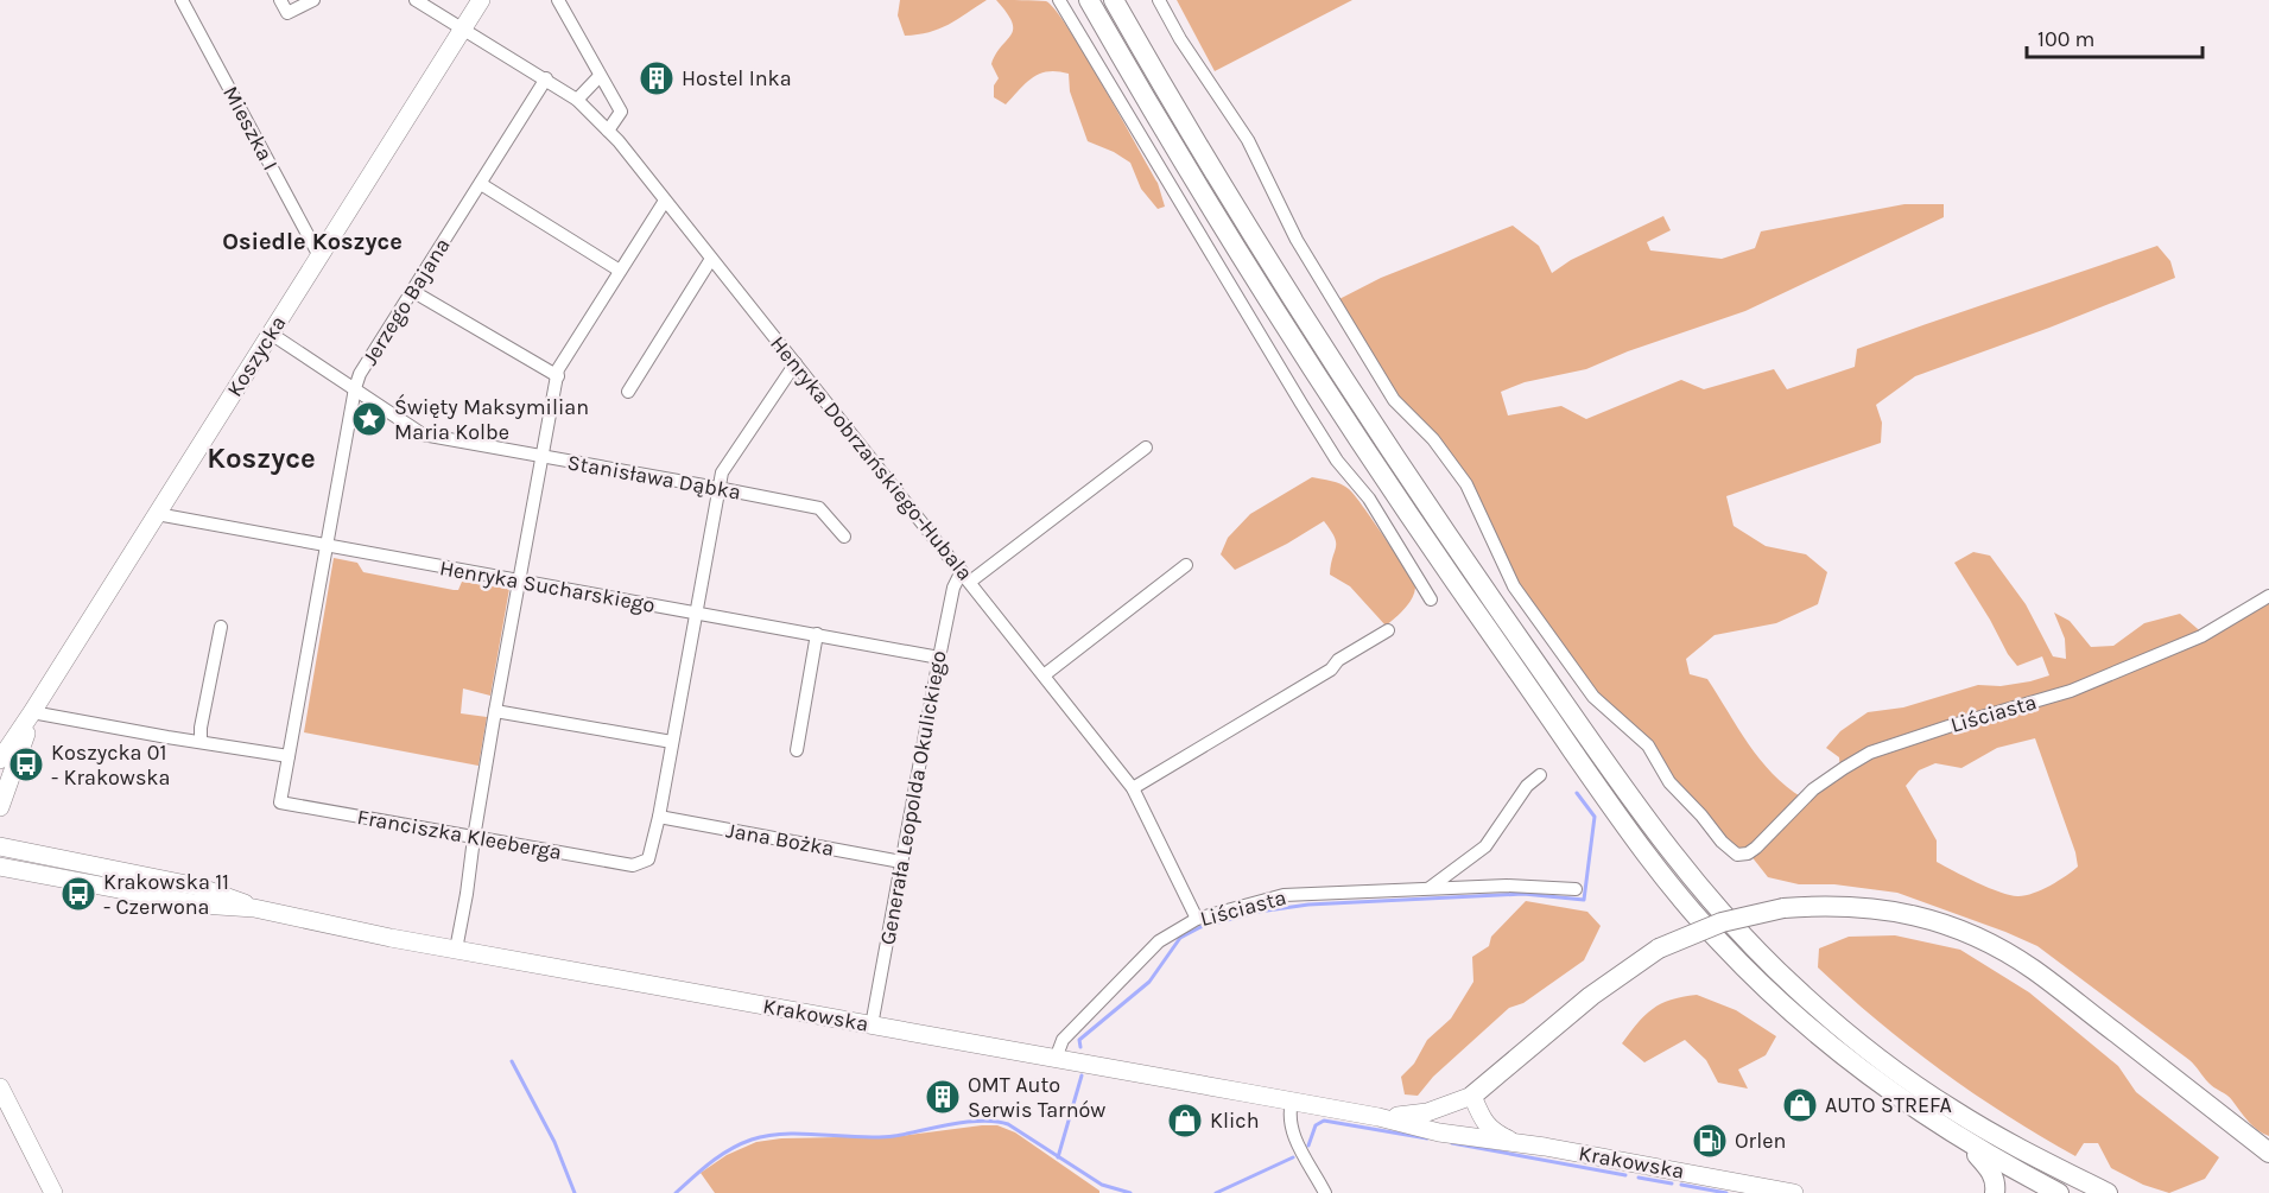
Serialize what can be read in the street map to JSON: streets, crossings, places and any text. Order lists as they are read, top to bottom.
{
  "streets": {
    "main road": ["Koszycka", "Krakowska"],
    "street": [
      "Mieszka I",
      "Jerzego Bajana",
      "Henryka Dobrzańskiego-Hubala",
      "Stanisława Dąbka",
      "Henryka Sucharskiego",
      "Liściasta",
      "Generała Leopolda Okulickiego",
      "Franciszka Kleeberga",
      "Jana Bożka"
    ]
  },
  "crossings": [
    ["Mieszka I", "Koszycka"],
    ["Jerzego Bajana", "Henryka Dobrzańskiego-Hubala"],
    ["Jerzego Bajana", "Stanisława Dąbka"],
    ["Jerzego Bajana", "Henryka Sucharskiego"],
    ["Jerzego Bajana", "Franciszka Kleeberga"],
    ["Koszycka", "Henryka Dobrzańskiego-Hubala"],
    ["Koszycka", "Stanisława Dąbka"],
    ["Koszycka", "Henryka Sucharskiego"],
    ["Henryka Dobrzańskiego-Hubala", "Liściasta"],
    ["Henryka Dobrzańskiego-Hubala", "Generała Leopolda Okulickiego"],
    ["Henryka Dobrzańskiego-Hubala", "Franciszka Kleeberga"],
    ["Stanisława Dąbka", "Franciszka Kleeberga"],
    ["Henryka Sucharskiego", "Generała Leopolda Okulickiego"],
    ["Henryka Sucharskiego", "Franciszka Kleeberga"],
    ["Liściasta", "Krakowska"],
    ["Generała Leopolda Okulickiego", "Jana Bożka"],
    ["Generała Leopolda Okulickiego", "Krakowska"],
    ["Franciszka Kleeberga", "Jana Bożka"]
  ],
  "districts": ["Osiedle Koszyce", "Koszyce"],
  "places": {
    "building": ["Hostel Inka", "OMT Auto Serwis Tarnów"],
    "place": ["Święty Maksymilian Maria Kolbe"],
    "bus stop": ["Koszycka 01 - Krakowska", "Krakowska 11 - Czerwona"],
    "shop": ["AUTO STREFA", "Klich"],
    "fuel station": ["Orlen"]
  },
  "scale_bar": "100 m"
}
